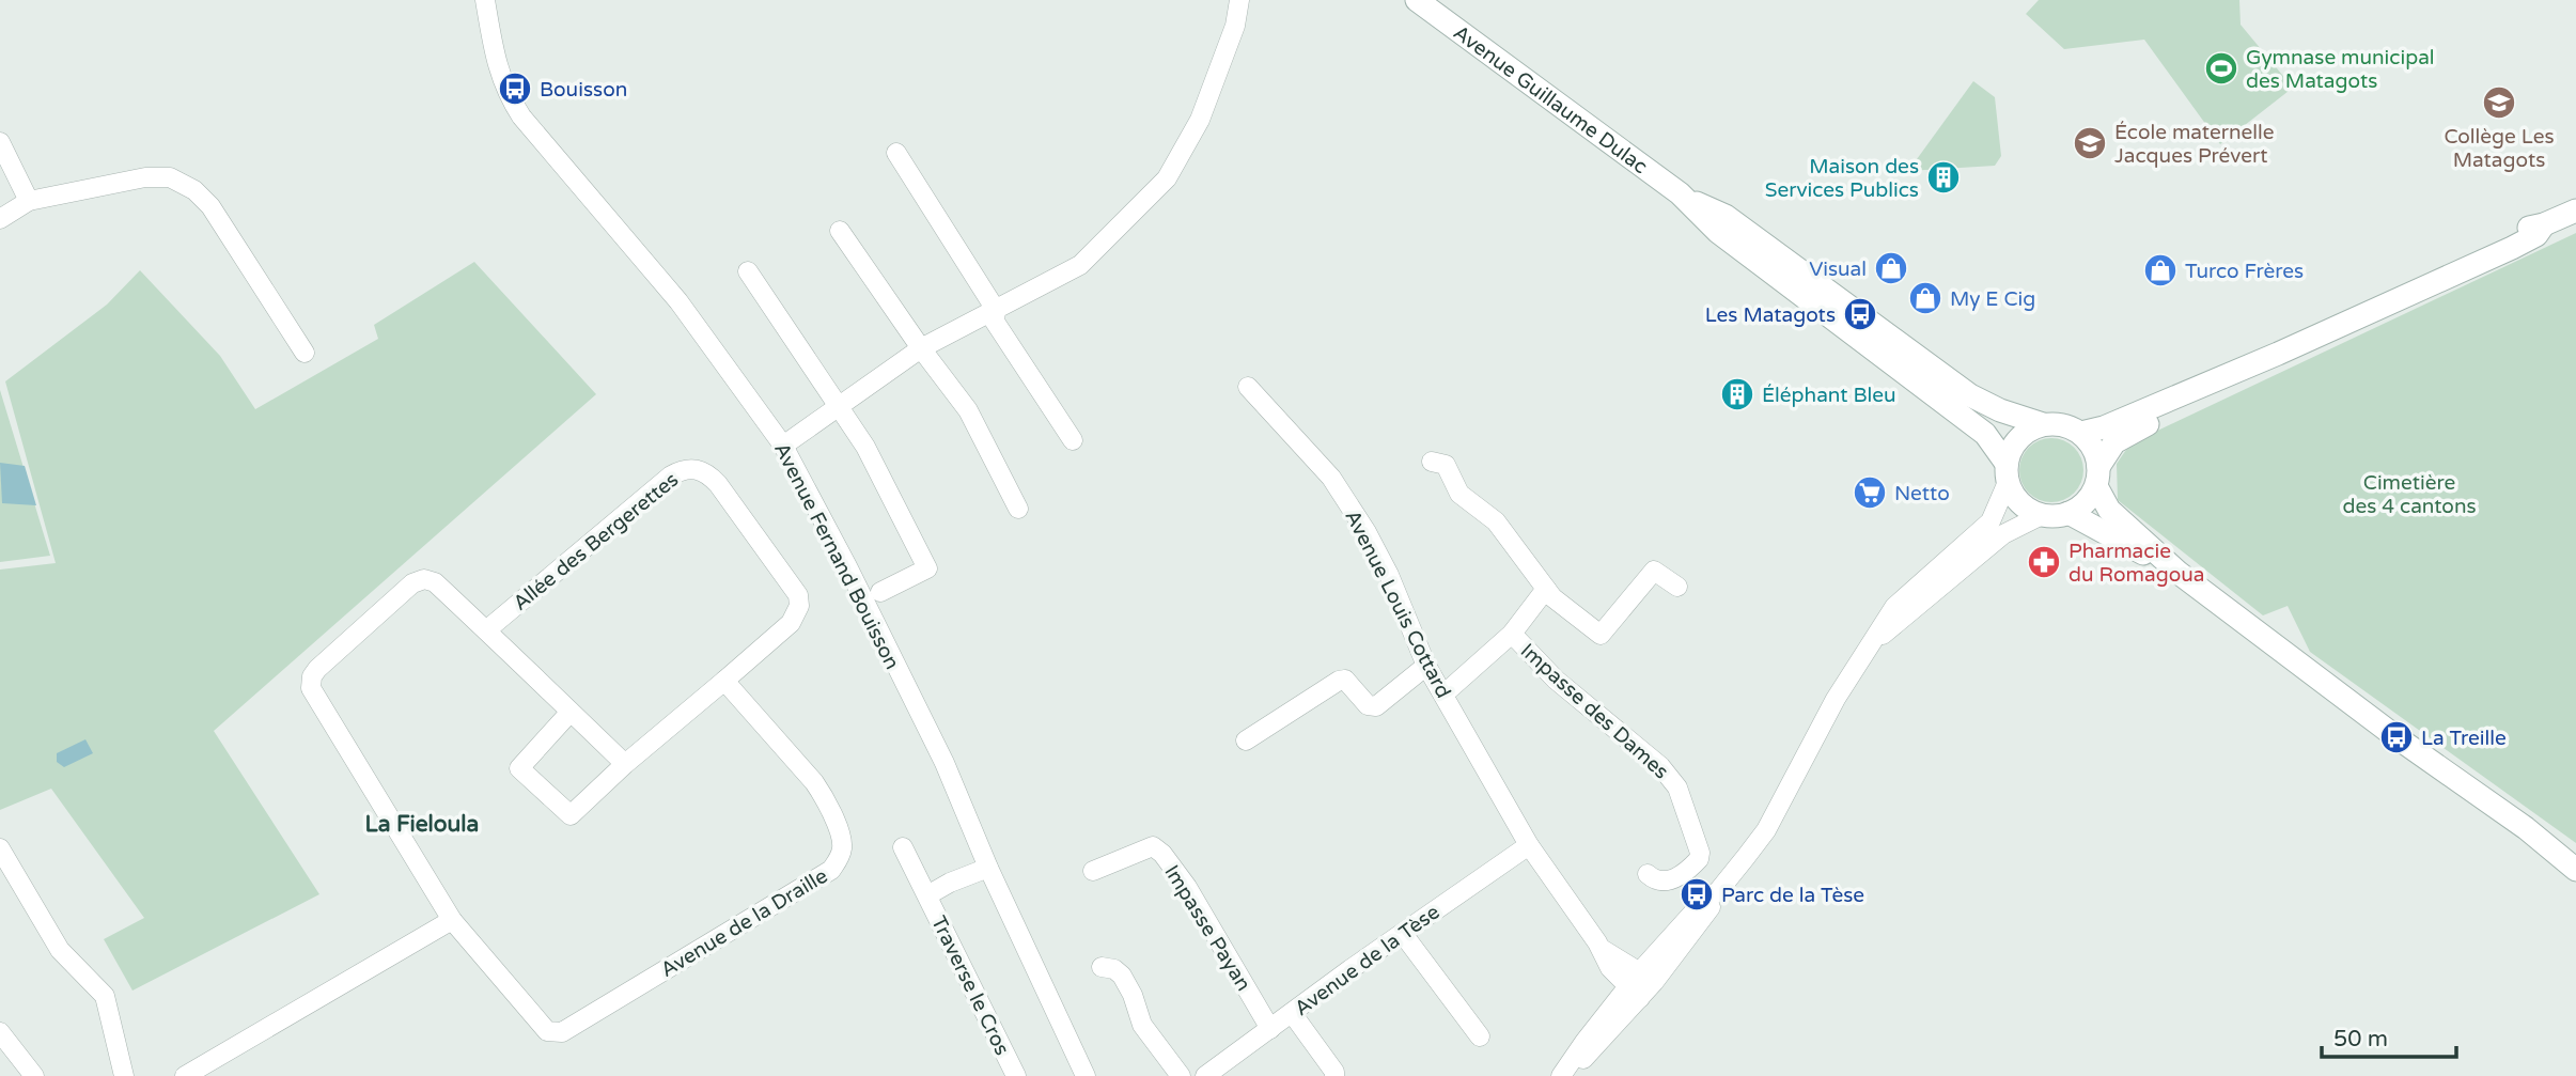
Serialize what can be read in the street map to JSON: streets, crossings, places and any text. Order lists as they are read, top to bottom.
{
  "streets": {
    "main road": ["Avenue Guillaume Dulac"],
    "street": [
      "Allée des Bergerettes",
      "Avenue Fernand Bouisson",
      "Avenue Louis Cottard",
      "Impasse des Dames",
      "Avenue de la Draille",
      "Impasse Payan",
      "Avenue de la Tèse",
      "Traverse le Cros"
    ]
  },
  "crossings": [
    ["Allée des Bergerettes", "Avenue de la Draille"],
    ["Avenue Fernand Bouisson", "Traverse le Cros"],
    ["Avenue Louis Cottard", "Avenue de la Tèse"],
    ["Impasse Payan", "Avenue de la Tèse"]
  ],
  "districts": ["La Fieloula"],
  "parks": ["Cimetière des 4 cantons"],
  "places": {
    "sports": ["Gymnase municipal des Matagots"],
    "bus stop": [
      "Bouisson",
      "Les Matagots",
      "La Treille",
      "Parc de la Tèse"
    ],
    "school or university": ["Collège Les Matagots", "École maternelle Jacques Prévert"],
    "building": ["Maison des Services Publics", "Éléphant Bleu"],
    "shop": ["Visual", "Turco Frères", "My E Cig"],
    "supermarket": ["Netto"],
    "pharmacy": ["Pharmacie du Romagoua"]
  },
  "scale_bar": "50 m"
}
